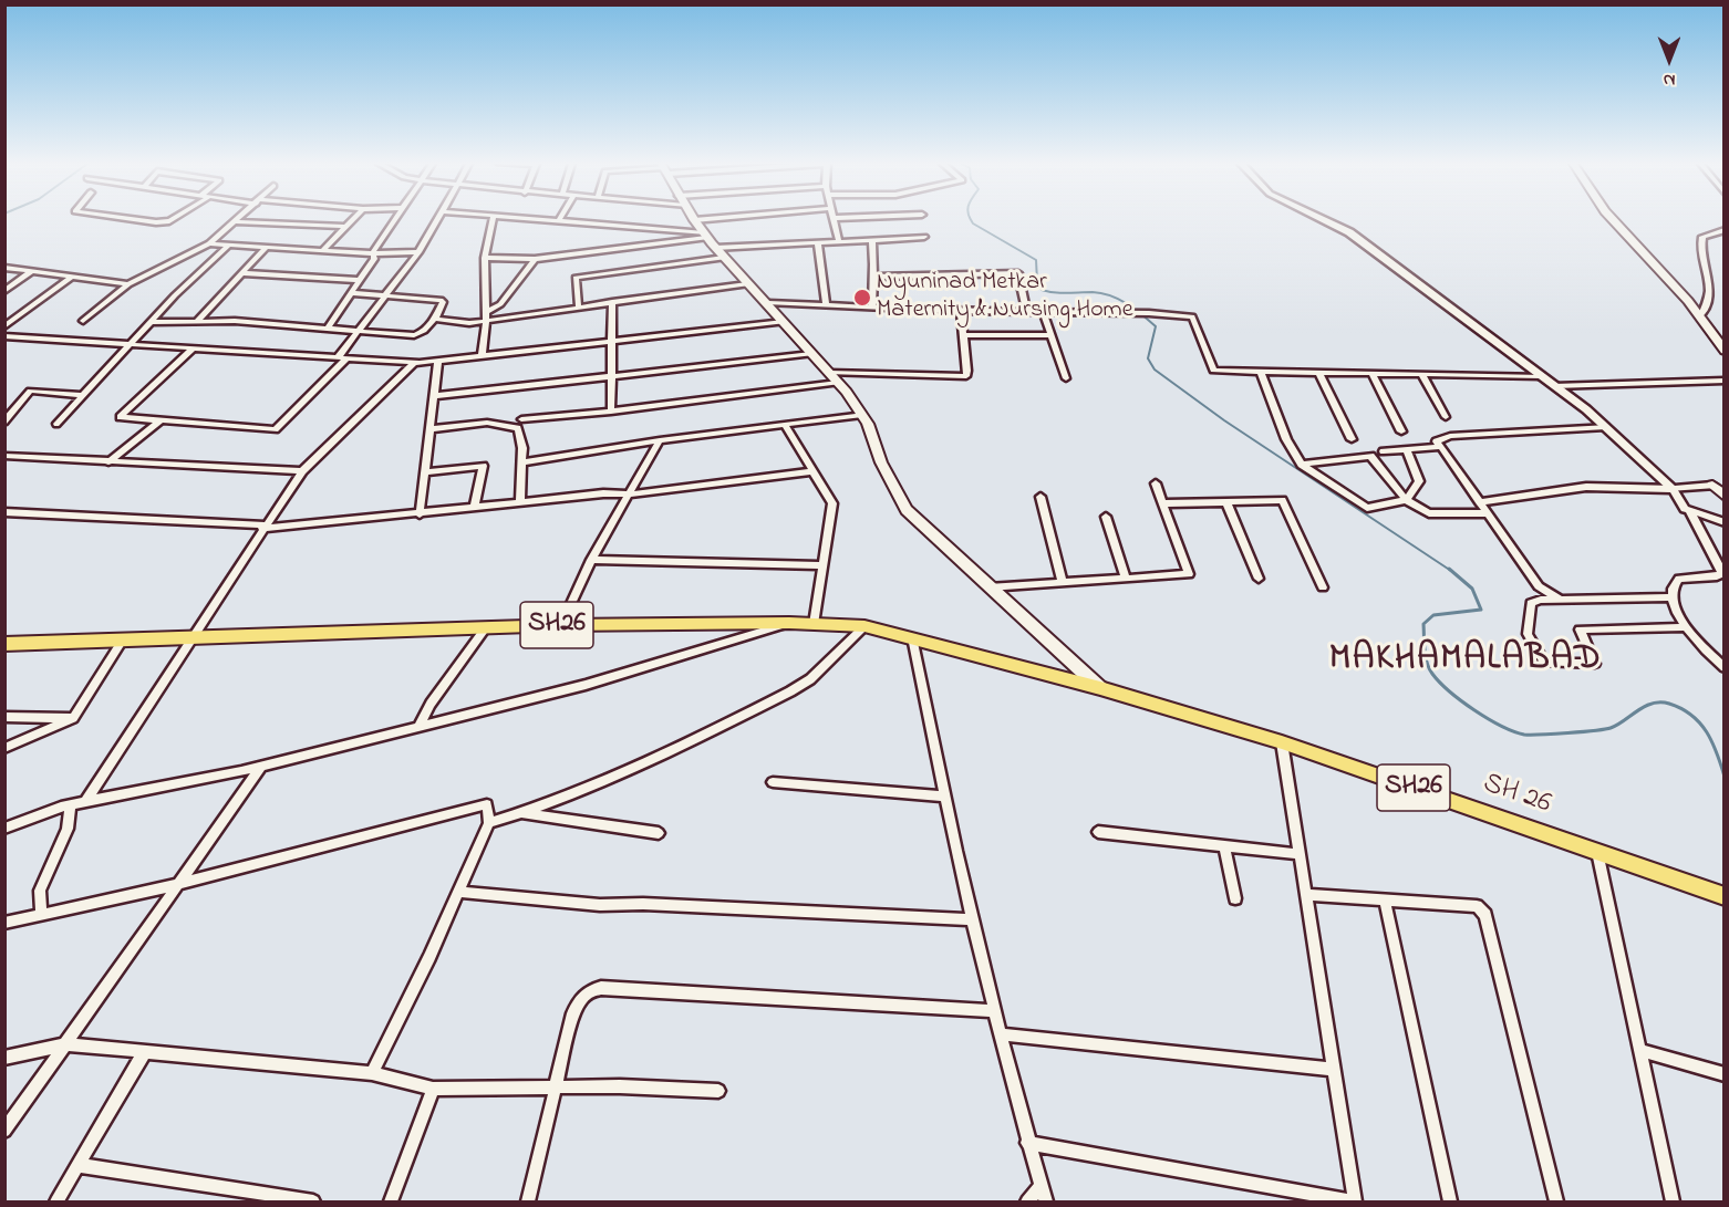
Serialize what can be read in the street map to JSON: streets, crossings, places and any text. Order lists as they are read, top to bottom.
{
  "streets": {
    "main road": ["SH26", "SH 26"]
  },
  "crossings": [
    ["SH26", "SH 26"]
  ],
  "districts": ["MAKHAMALABAD"],
  "places": ["Nyuninad Metkar Maternity & Nursing Home"],
  "north": "bottom"
}
